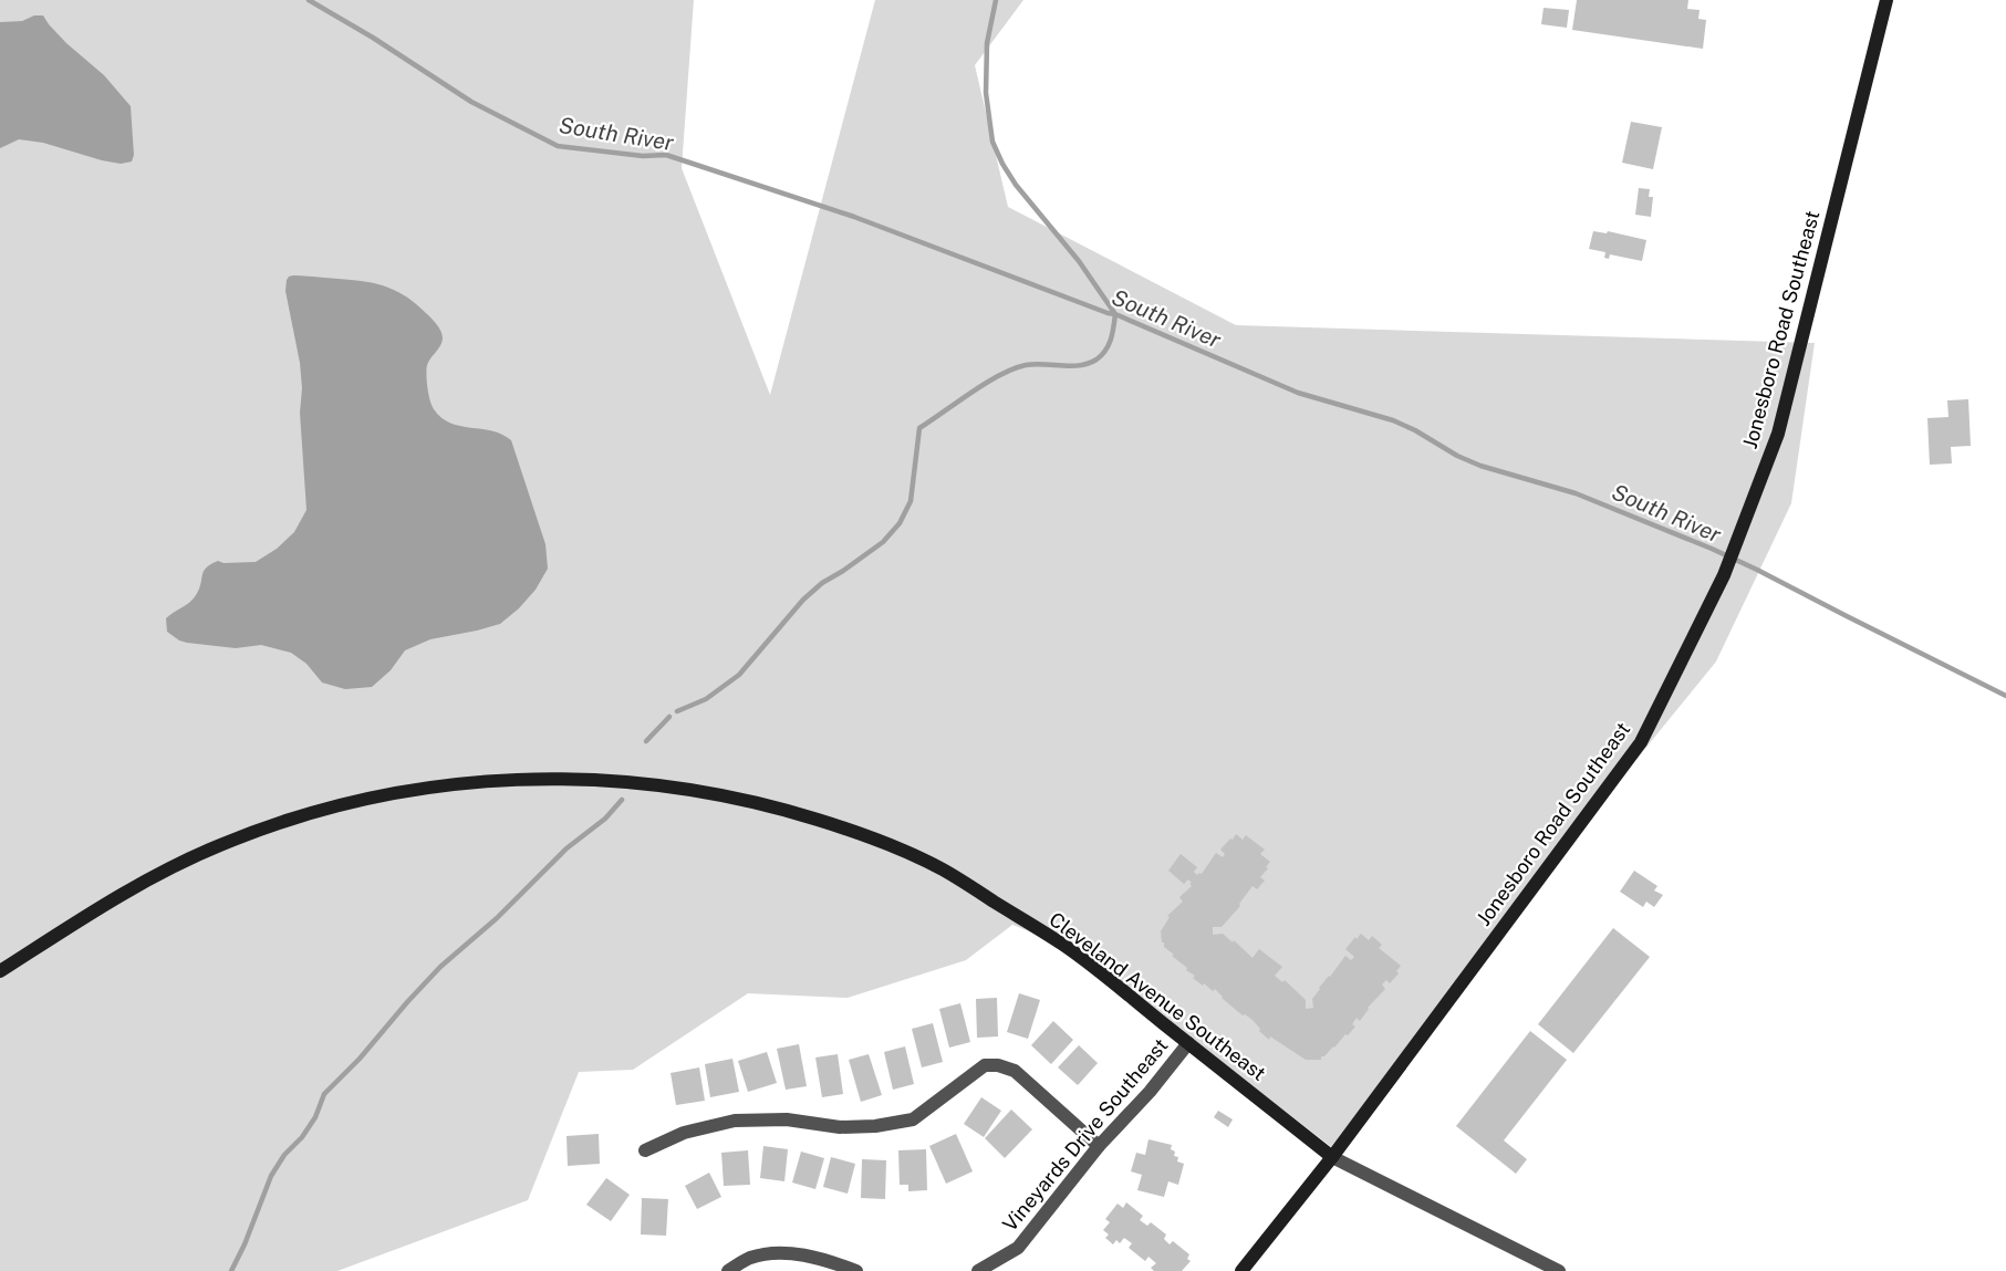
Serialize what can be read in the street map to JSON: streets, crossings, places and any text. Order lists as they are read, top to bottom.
{
  "streets": {
    "main road": ["Jonesboro Road Southeast", "Cleveland Avenue Southeast"],
    "street": ["Vineyards Drive Southeast"]
  },
  "crossings": [
    ["Jonesboro Road Southeast", "Cleveland Avenue Southeast"],
    ["Cleveland Avenue Southeast", "Vineyards Drive Southeast"]
  ],
  "water": ["South River"]
}
